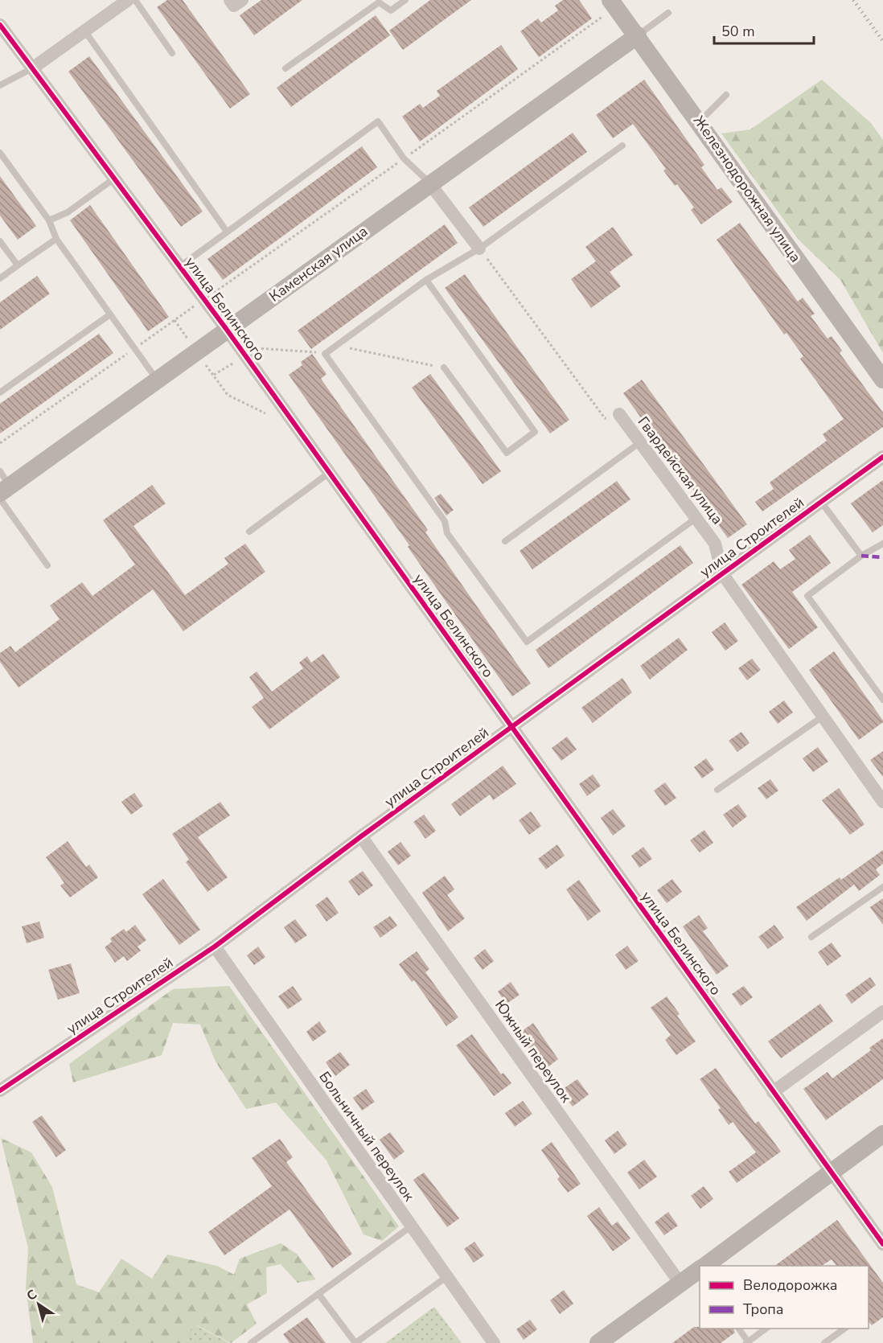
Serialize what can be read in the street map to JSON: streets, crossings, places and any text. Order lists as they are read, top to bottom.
{
  "streets": {
    "street": [
      "Железнодорожная улица",
      "Каменская улица",
      "улица Белинского",
      "Гвардейская улица",
      "улица Строителей",
      "Южный переулок",
      "Больничный переулок"
    ]
  },
  "crossings": [
    ["Железнодорожная улица", "Каменская улица"],
    ["Каменская улица", "улица Белинского"],
    ["улица Белинского", "улица Строителей"],
    ["Гвардейская улица", "улица Строителей"],
    ["улица Строителей", "Южный переулок"],
    ["улица Строителей", "Больничный переулок"]
  ],
  "legend": ["Велодорожка", "Тропа"],
  "scale_bar": "50 m",
  "north": "top left"
}
